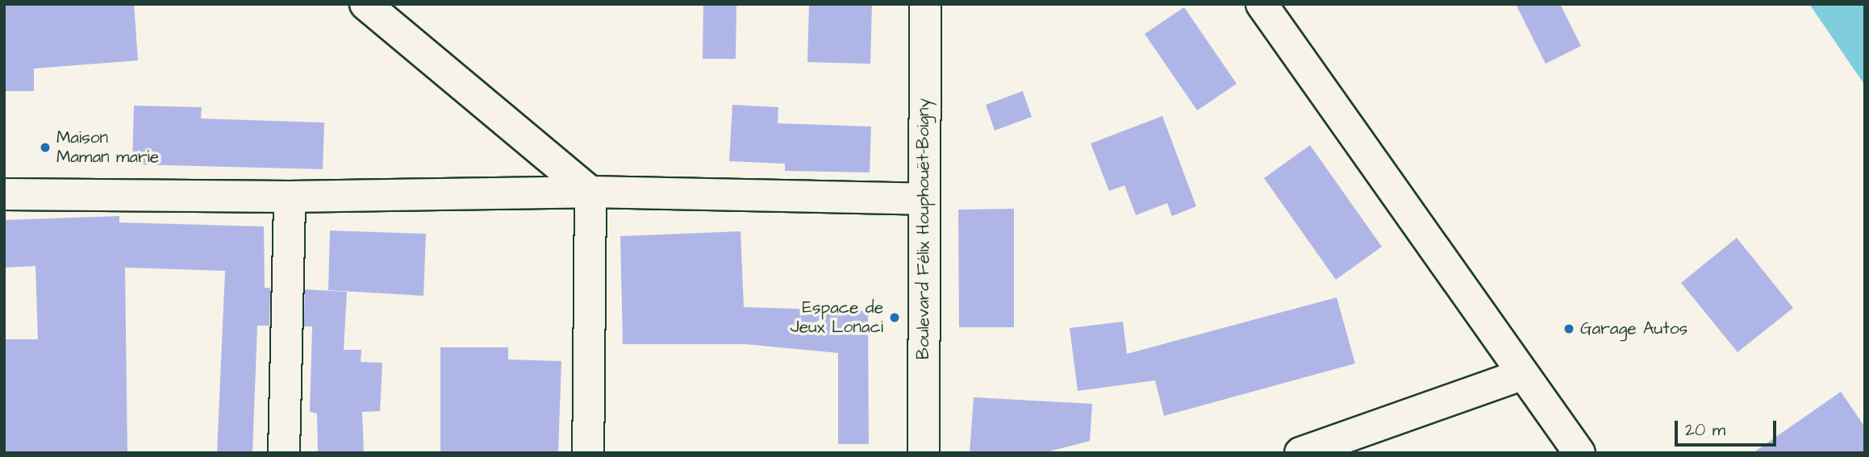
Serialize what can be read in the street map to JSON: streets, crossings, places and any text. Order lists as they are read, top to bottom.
{
  "streets": {
    "street": ["Boulevard Félix Houphouët-Boigny"]
  },
  "places": ["Maison Maman marie", "Espace de Jeux Lonaci", "Garage Autos"],
  "scale_bar": "20 m"
}
